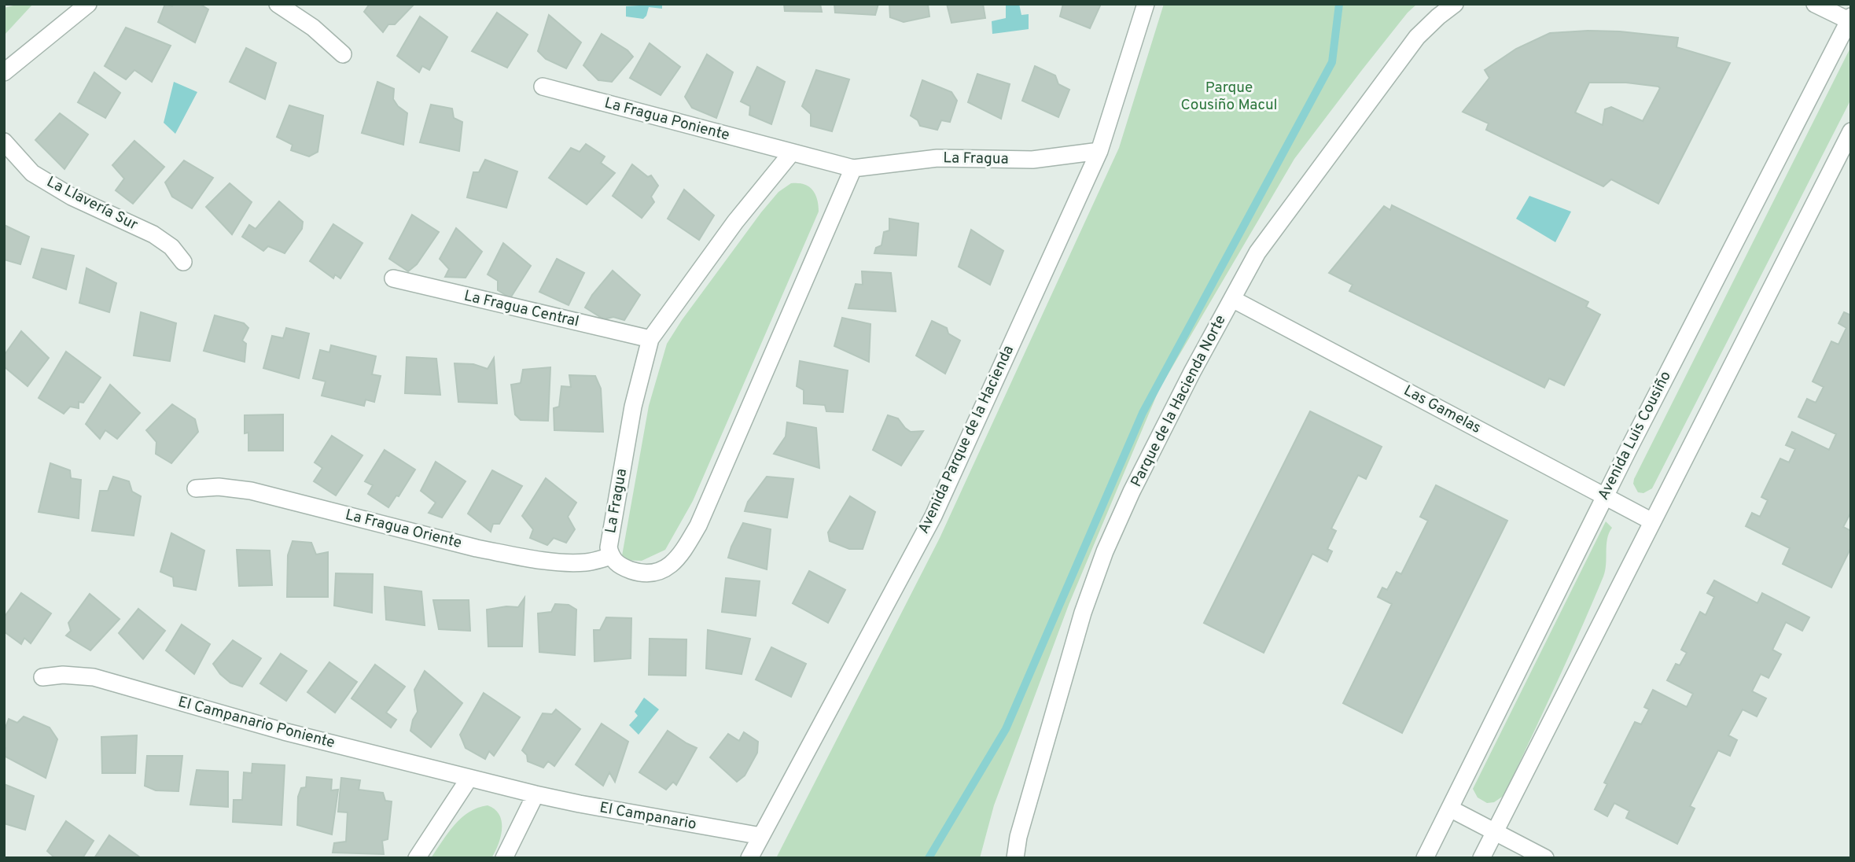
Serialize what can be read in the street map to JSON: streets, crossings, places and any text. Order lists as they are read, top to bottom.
{
  "streets": {
    "street": [
      "La Fragua Poniente",
      "La Fragua",
      "La Llavería Sur",
      "La Fragua Central",
      "Parque de la Hacienda Norte",
      "Las Gamelas",
      "Avenida Luis Cousiño",
      "Avenida Parque de la Hacienda",
      "La Fragua Oriente",
      "El Campanario Poniente",
      "El Campanario"
    ]
  },
  "crossings": [
    ["La Fragua Poniente", "La Fragua"],
    ["La Fragua", "La Fragua Central"],
    ["La Fragua", "Avenida Parque de la Hacienda"],
    ["La Fragua", "La Fragua Oriente"],
    ["Parque de la Hacienda Norte", "Las Gamelas"],
    ["Las Gamelas", "Avenida Luis Cousiño"],
    ["Avenida Parque de la Hacienda", "El Campanario"],
    ["El Campanario Poniente", "El Campanario"]
  ],
  "parks": ["Parque Cousiño Macul"]
}
